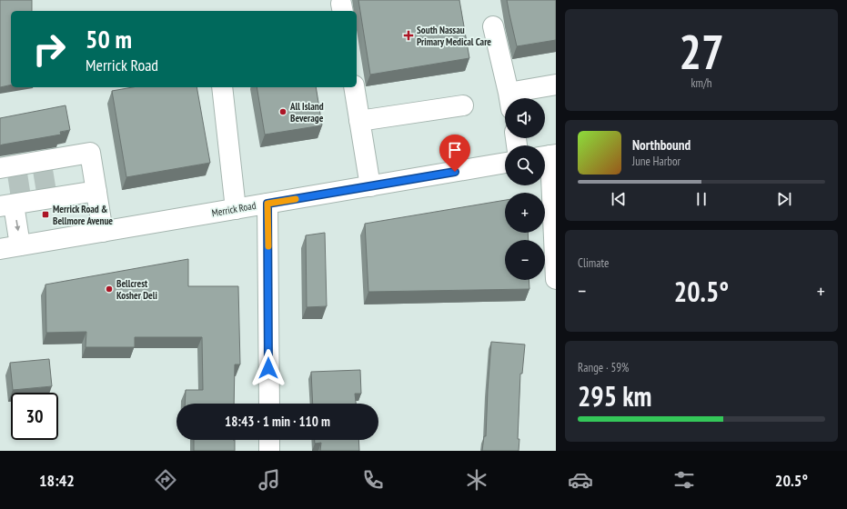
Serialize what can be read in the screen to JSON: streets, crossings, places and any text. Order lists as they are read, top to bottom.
{
  "streets": {
    "main road": ["Merrick Road"]
  },
  "places": {
    "health": ["South Nassau Primary Medical Care"],
    "other": ["All Island Beverage", "Bellcrest Kosher Deli"],
    "transit": ["Merrick Road & Bellmore Avenue"]
  },
  "page": {
    "tile": [
      ["27", "km/h"],
      "Climate",
      ["Range · 59%", "295 km"]
    ],
    "turn": ["50 m", "Merrick Road"],
    "map_buttons": ["+", "−"],
    "song": ["Northbound", "June Harbor"],
    "heat": ["−", "20.5°", "+"],
    "limit": "30",
    "trip": "18:43 · 1 min · 110 m",
    "tabs": ["18:42", "20.5°"]
  }
}
